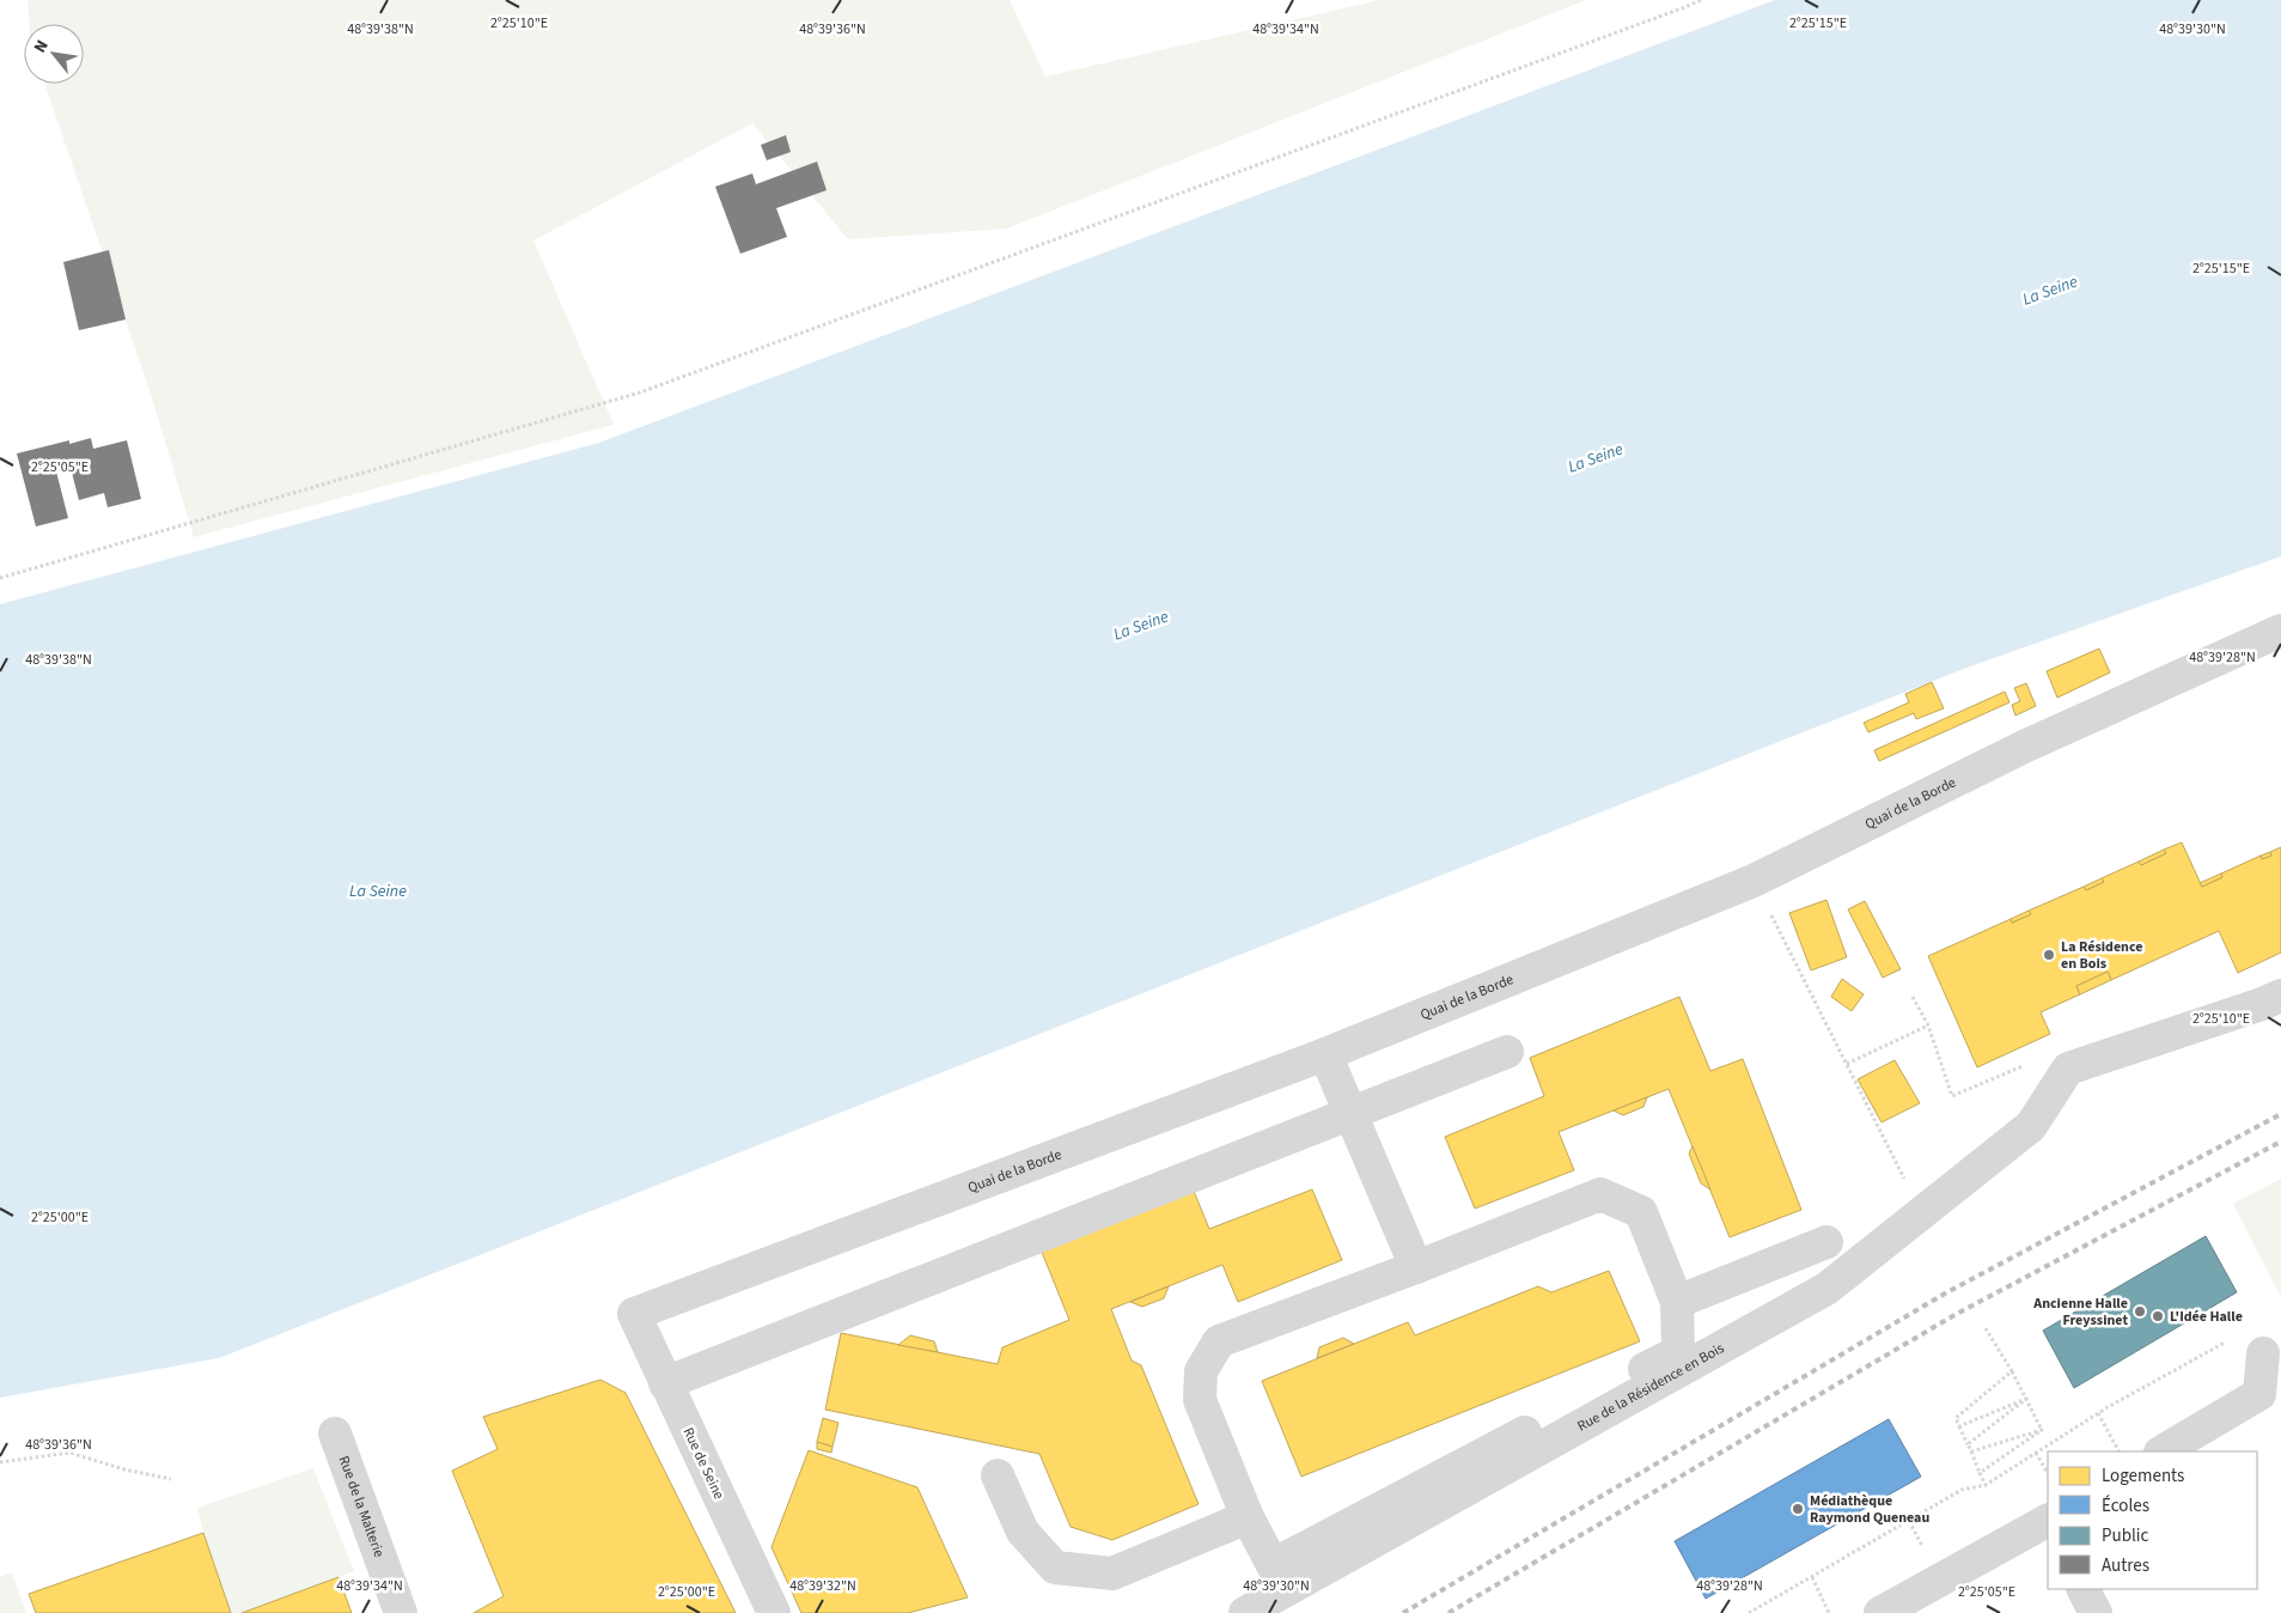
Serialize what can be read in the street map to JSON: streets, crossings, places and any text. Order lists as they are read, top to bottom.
{
  "streets": {
    "street": [
      "Quai de la Borde",
      "Rue de la Résidence en Bois",
      "Rue de Seine",
      "Rue de la Malterie"
    ]
  },
  "crossings": [
    ["Quai de la Borde", "Rue de Seine"]
  ],
  "water": ["La Seine"],
  "places": [
    "La Résidence en Bois",
    "Ancienne Halle Freyssinet",
    "L'Idée Halle",
    "Médiathèque Raymond Queneau"
  ],
  "legend": [
    "Logements",
    "Écoles",
    "Public",
    "Autres"
  ],
  "north": "top left",
  "coordinates": [
    "2°25'10\"E",
    "2°25'15\"E",
    "48°39'36\"N",
    "48°39'34\"N",
    "48°39'30\"N",
    "48°39'38\"N",
    "2°25'05\"E",
    "48°39'28\"N",
    "2°25'00\"E",
    "48°39'32\"N"
  ]
}
